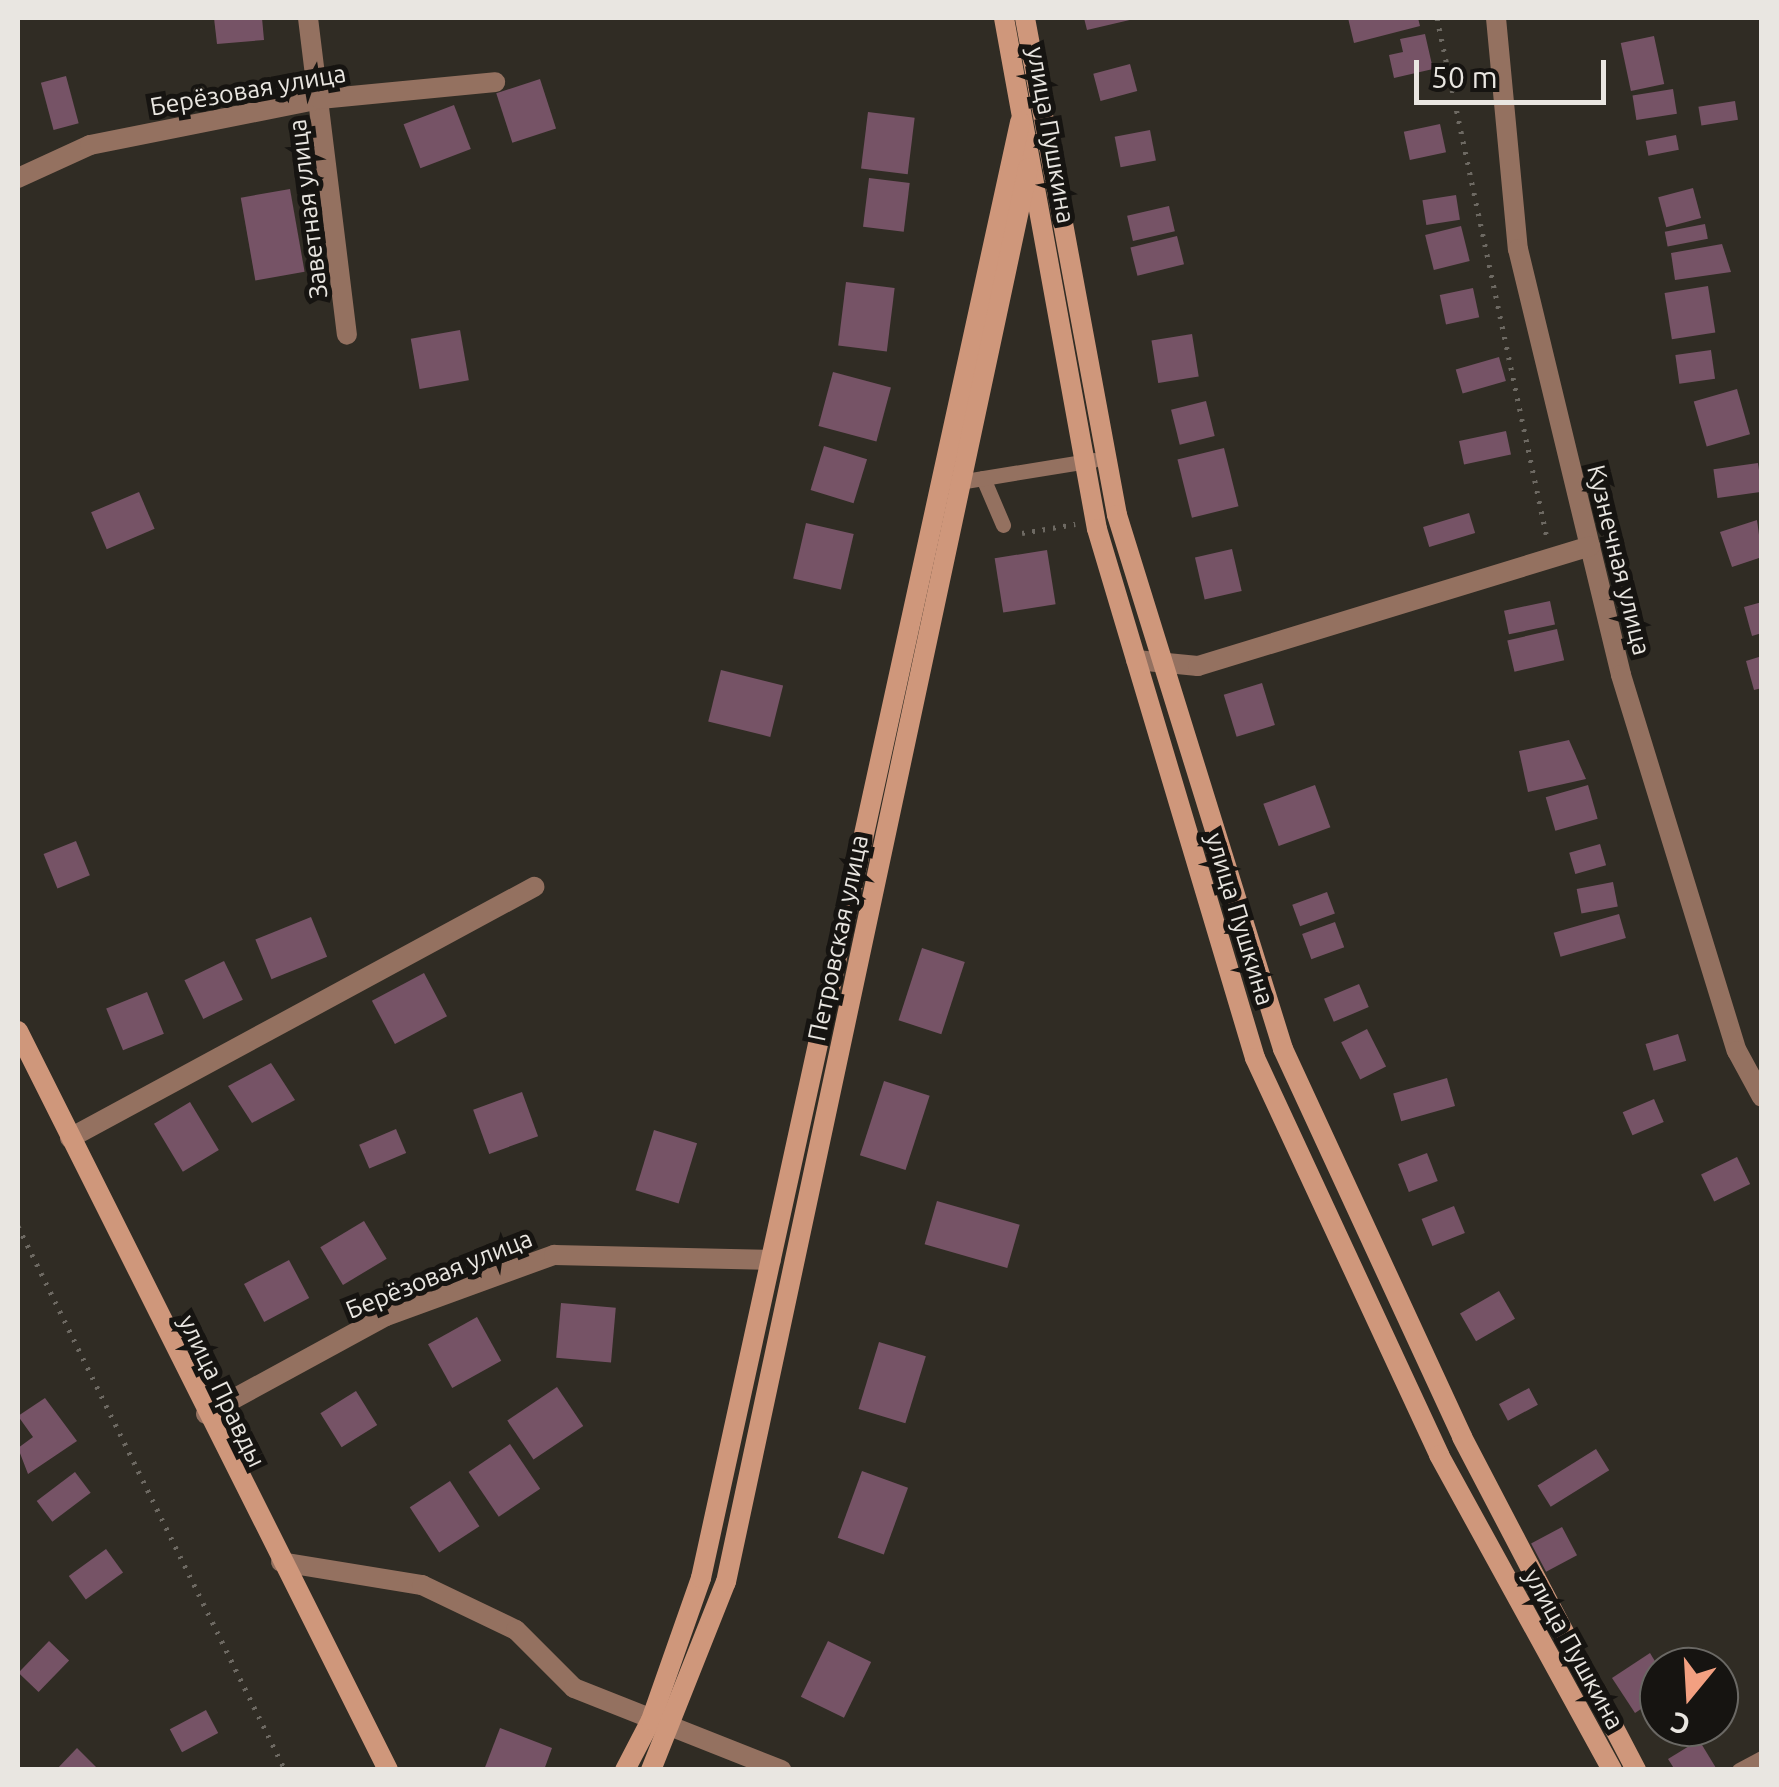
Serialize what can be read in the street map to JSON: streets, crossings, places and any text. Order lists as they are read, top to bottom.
{
  "streets": {
    "street": [
      "Берёзовая улица",
      "улица Пушкина",
      "Заветная улица",
      "Кузнечная улица",
      "Петровская улица",
      "улица Правды"
    ]
  },
  "crossings": [
    ["Берёзовая улица", "Заветная улица"],
    ["Берёзовая улица", "улица Правды"],
    ["улица Пушкина", "Петровская улица"]
  ],
  "scale_bar": "50 m",
  "north": "bottom"
}
